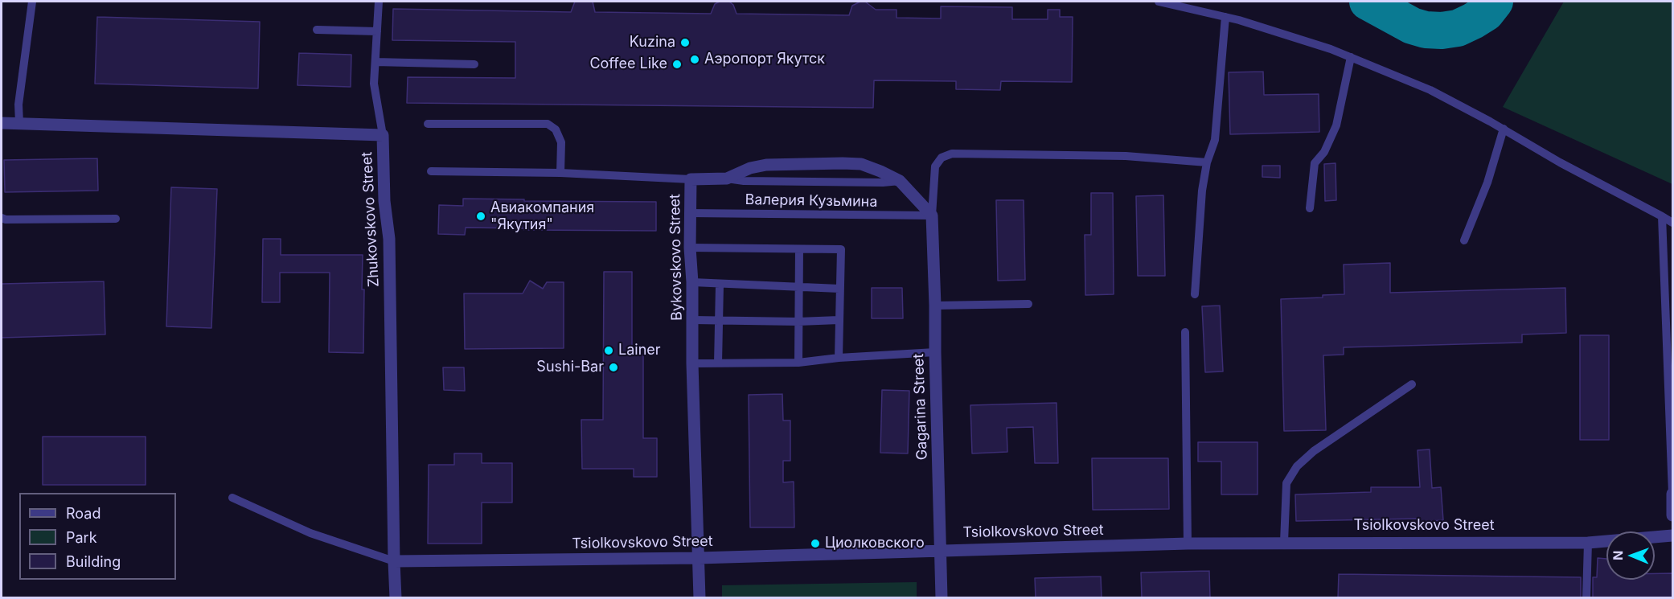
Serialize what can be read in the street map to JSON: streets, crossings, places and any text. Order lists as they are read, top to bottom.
{
  "streets": {
    "street": [
      "Zhukovskovo Street",
      "Bykovskovo Street",
      "Gagarina Street",
      "Tsiolkovskovo Street"
    ],
    "lane": ["Валерия Кузьмина"]
  },
  "crossings": [
    ["Валерия Кузьмина", "Bykovskovo Street"],
    ["Валерия Кузьмина", "Gagarina Street"],
    ["Zhukovskovo Street", "Tsiolkovskovo Street"],
    ["Bykovskovo Street", "Gagarina Street"],
    ["Bykovskovo Street", "Tsiolkovskovo Street"],
    ["Gagarina Street", "Tsiolkovskovo Street"]
  ],
  "places": [
    "Kuzina",
    "Аэропорт Якутск",
    "Coffee Like",
    "Авиакомпания \"Якутия\"",
    "Lainer",
    "Sushi-Bar",
    "Циолковского"
  ],
  "legend": ["Road", "Park", "Building"],
  "north": "left"
}
